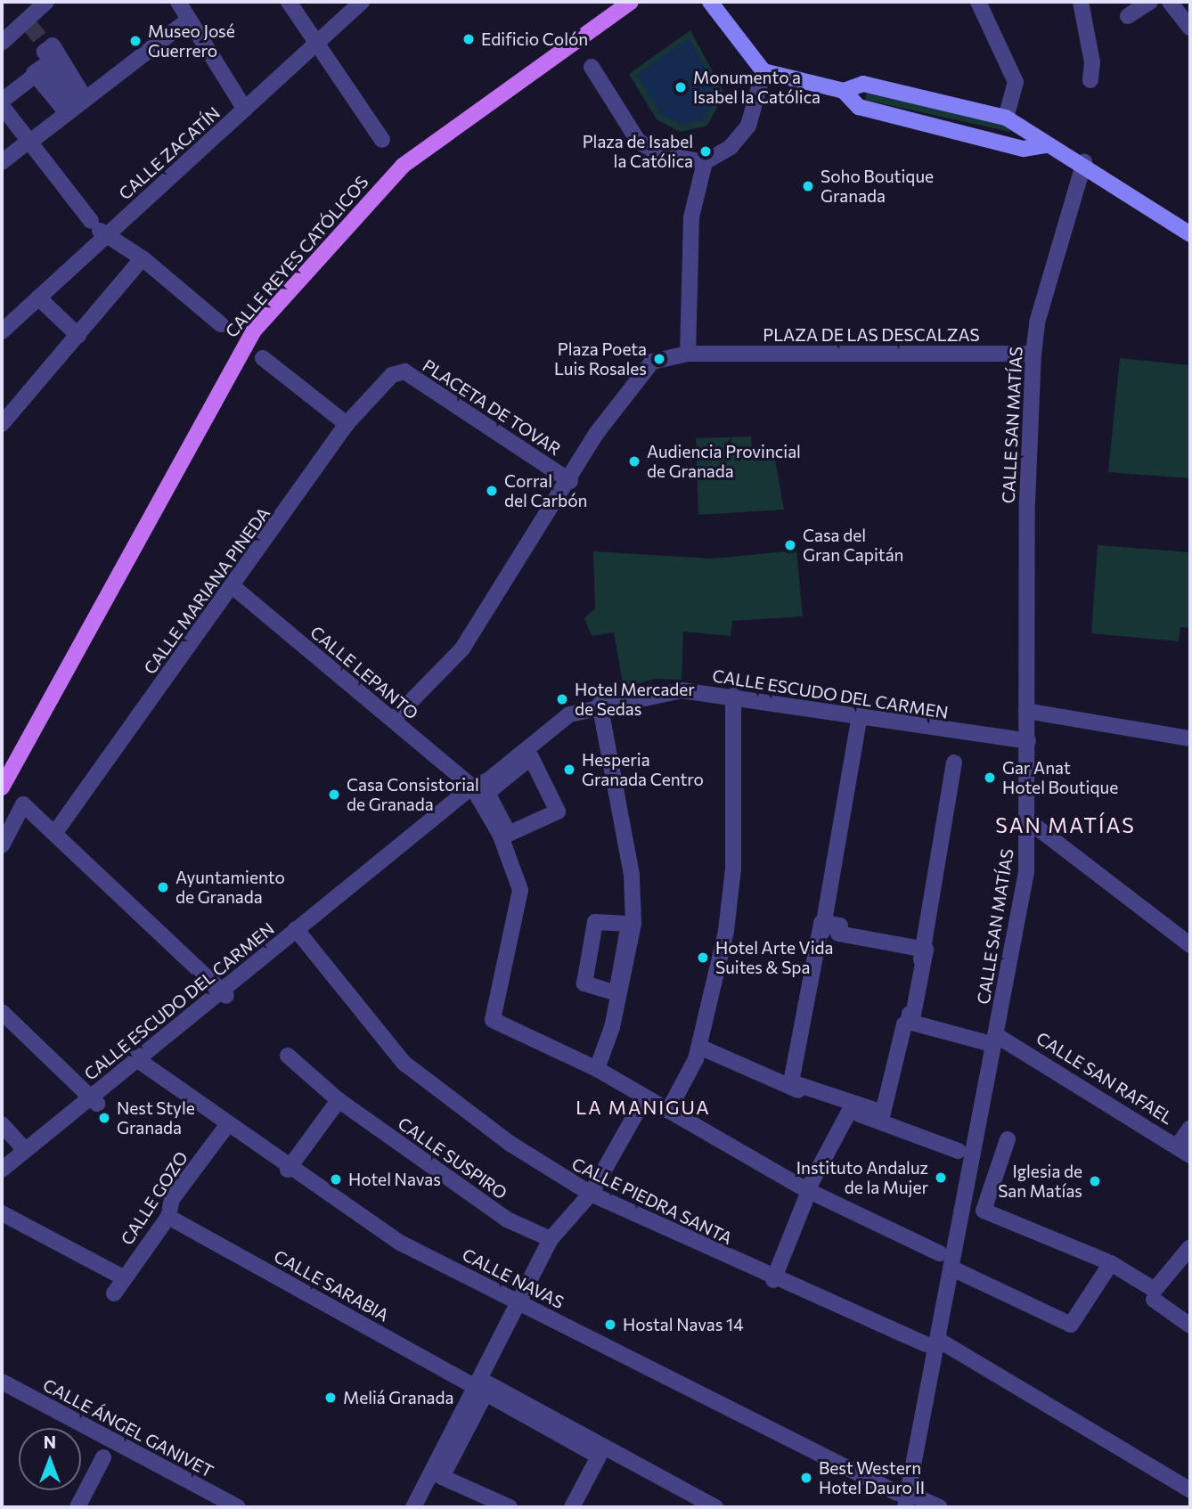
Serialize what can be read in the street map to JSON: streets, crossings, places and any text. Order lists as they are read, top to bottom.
{
  "streets": {
    "main road": ["CALLE REYES CATÓLICOS"],
    "street": [
      "CALLE ZACATÍN",
      "PLAZA DE LAS DESCALZAS",
      "PLACETA DE TOVAR",
      "CALLE SAN MATÍAS",
      "CALLE MARIANA PINEDA",
      "CALLE LEPANTO",
      "CALLE ESCUDO DEL CARMEN",
      "CALLE SAN RAFAEL",
      "CALLE SUSPIRO",
      "CALLE GOZO",
      "CALLE PIEDRA SANTA",
      "CALLE NAVAS",
      "CALLE SARABIA",
      "CALLE ÁNGEL GANIVET"
    ]
  },
  "crossings": [
    ["PLAZA DE LAS DESCALZAS", "CALLE SAN MATÍAS"],
    ["PLACETA DE TOVAR", "CALLE MARIANA PINEDA"],
    ["CALLE SAN MATÍAS", "CALLE ESCUDO DEL CARMEN"],
    ["CALLE SAN MATÍAS", "CALLE SAN RAFAEL"],
    ["CALLE SAN MATÍAS", "CALLE PIEDRA SANTA"],
    ["CALLE SAN MATÍAS", "CALLE NAVAS"],
    ["CALLE MARIANA PINEDA", "CALLE LEPANTO"],
    ["CALLE LEPANTO", "CALLE ESCUDO DEL CARMEN"],
    ["CALLE ESCUDO DEL CARMEN", "CALLE PIEDRA SANTA"],
    ["CALLE ESCUDO DEL CARMEN", "CALLE NAVAS"],
    ["CALLE GOZO", "CALLE NAVAS"],
    ["CALLE GOZO", "CALLE SARABIA"]
  ],
  "districts": ["SAN MATÍAS", "LA MANIGUA"],
  "places": [
    "Edificio Colón",
    "Museo José Guerrero",
    "Monumento a Isabel la Católica",
    "Plaza de Isabel la Católica",
    "Soho Boutique Granada",
    "Plaza Poeta Luis Rosales",
    "Audiencia Provincial de Granada",
    "Corral del Carbón",
    "Casa del Gran Capitán",
    "Hotel Mercader de Sedas",
    "Hesperia Granada Centro",
    "Gar Anat Hotel Boutique",
    "Casa Consistorial de Granada",
    "Ayuntamiento de Granada",
    "Hotel Arte Vida Suites & Spa",
    "Nest Style Granada",
    "Instituto Andaluz de la Mujer",
    "Hotel Navas",
    "Iglesia de San Matías",
    "Hostal Navas 14",
    "Meliá Granada",
    "Best Western Hotel Dauro II"
  ],
  "north": "top"
}
